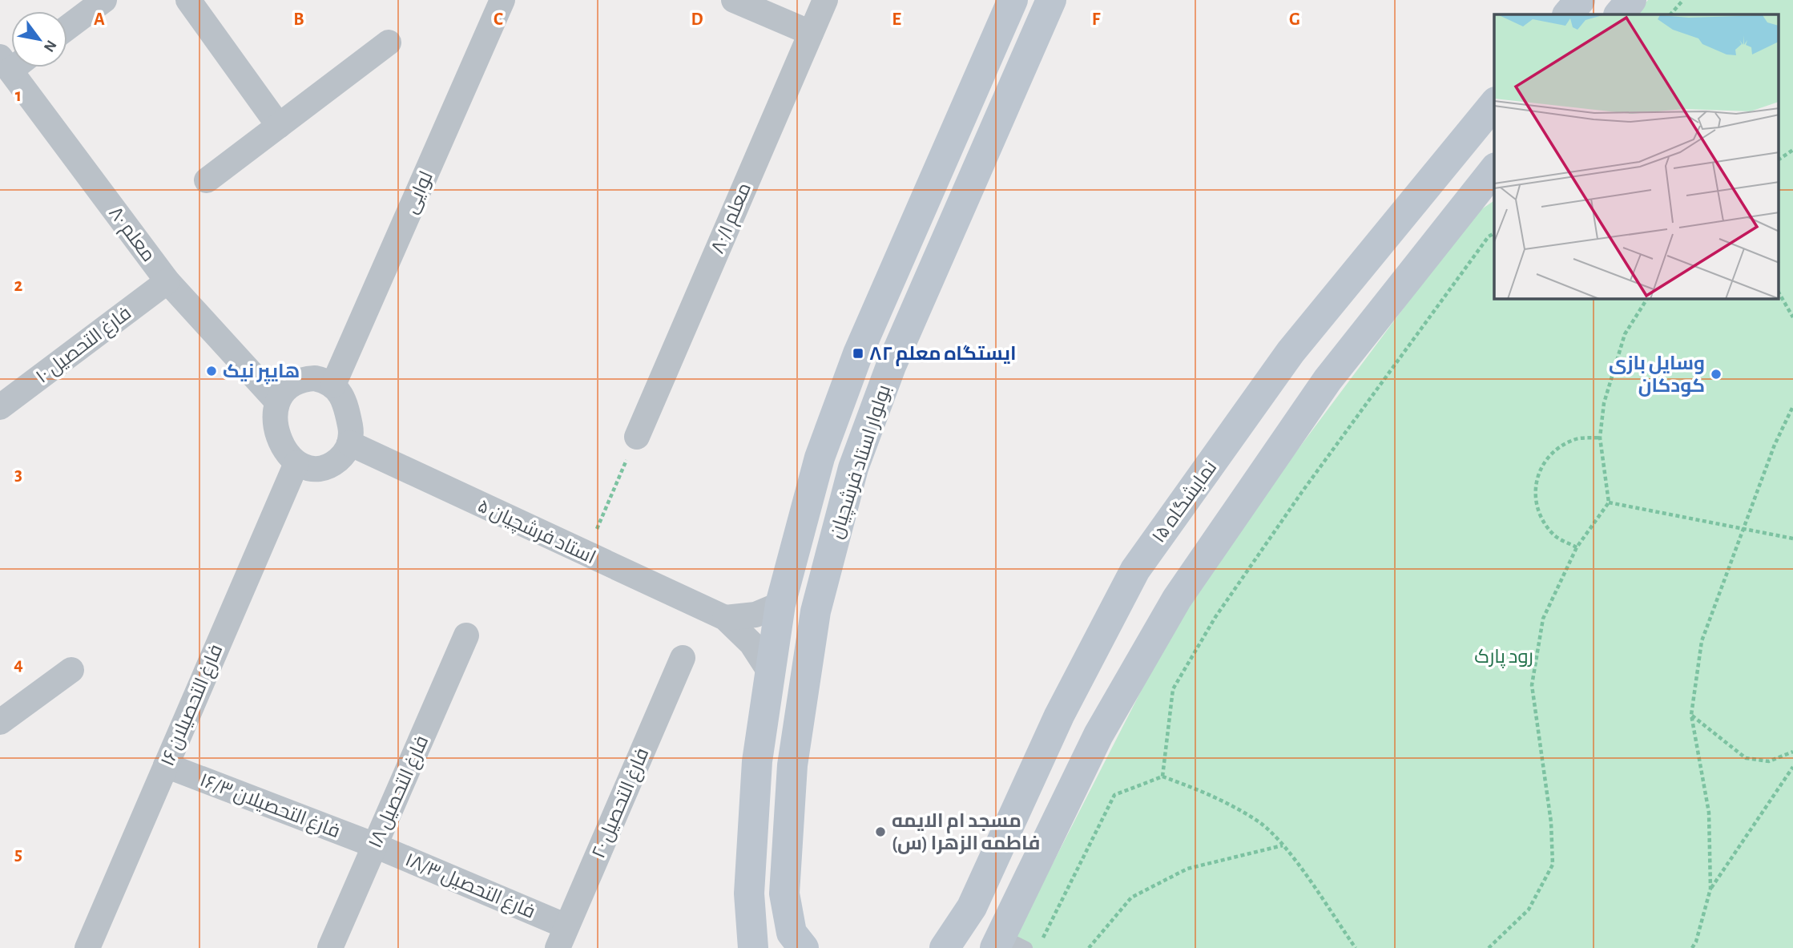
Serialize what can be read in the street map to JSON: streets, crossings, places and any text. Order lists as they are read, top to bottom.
{
  "streets": {
    "street": [
      "لوایی",
      "معلم ۸۰/۱",
      "معلم ۸۰",
      "فارغ التحصیل ۱۰",
      "بولوار استاد فرشچیان",
      "نمایشگاه ۱۵",
      "استاد فرشچیان ۵",
      "فارغ التحصیلان ۱۶",
      "فارغ التحصیل ۱۸",
      "فارغ التحصیل ۲۰",
      "فارغ التحصیلان ۱۶/۳",
      "فارغ التحصیل ۱۸/۳"
    ]
  },
  "crossings": [
    ["لوایی", "معلم ۸۰"],
    ["لوایی", "استاد فرشچیان ۵"],
    ["لوایی", "فارغ التحصیلان ۱۶"],
    ["معلم ۸۰", "فارغ التحصیل ۱۰"],
    ["معلم ۸۰", "استاد فرشچیان ۵"],
    ["معلم ۸۰", "فارغ التحصیلان ۱۶"],
    ["بولوار استاد فرشچیان", "استاد فرشچیان ۵"],
    ["استاد فرشچیان ۵", "فارغ التحصیلان ۱۶"],
    ["فارغ التحصیلان ۱۶", "فارغ التحصیلان ۱۶/۳"],
    ["فارغ التحصیل ۱۸", "فارغ التحصیلان ۱۶/۳"],
    ["فارغ التحصیل ۱۸", "فارغ التحصیل ۱۸/۳"],
    ["فارغ التحصیل ۲۰", "فارغ التحصیل ۱۸/۳"],
    ["فارغ التحصیلان ۱۶/۳", "فارغ التحصیل ۱۸/۳"]
  ],
  "parks": ["رود پارک"],
  "places": {
    "transit": ["ایستگاه معلم ۸۲"],
    "other": ["هایپر نیک", "وسایل بازی کودکان", "مسجد ام الایمه فاطمه الزهرا (س)"]
  },
  "north": "bottom right",
  "grid": {
    "columns": [
      "A",
      "B",
      "C",
      "D",
      "E",
      "F",
      "G"
    ],
    "rows": [
      "1",
      "2",
      "3",
      "4",
      "5"
    ]
  }
}
